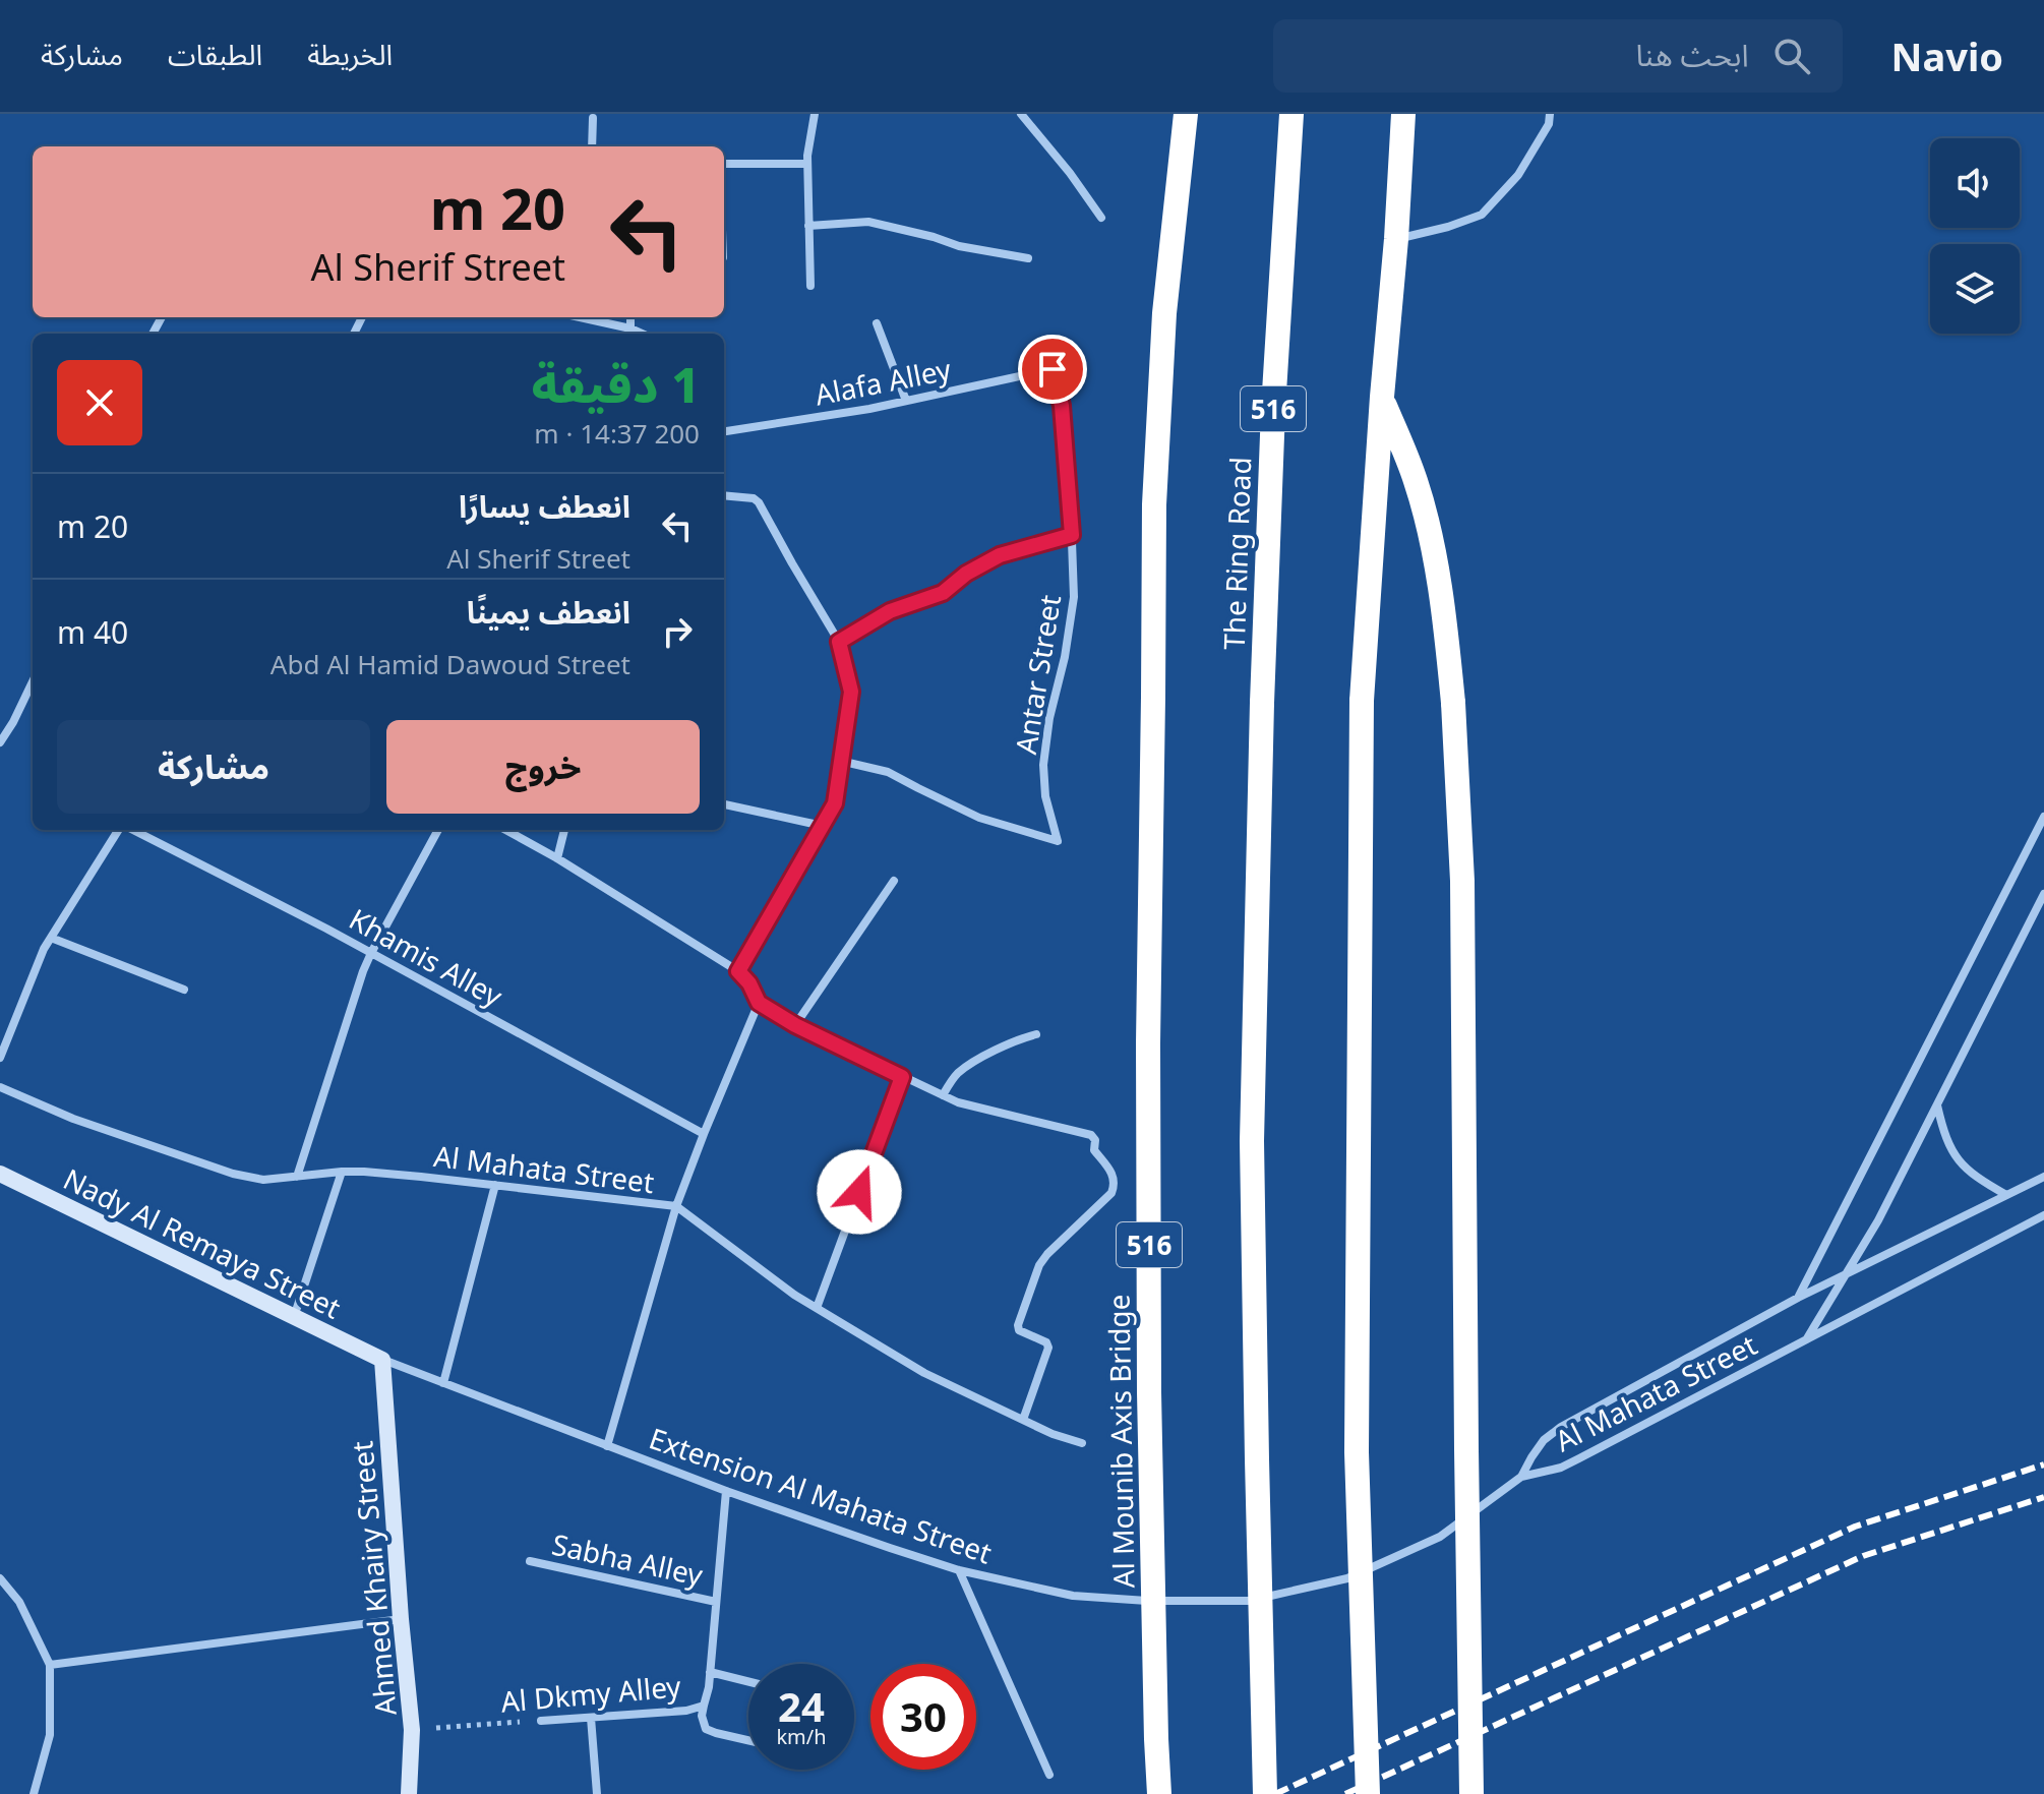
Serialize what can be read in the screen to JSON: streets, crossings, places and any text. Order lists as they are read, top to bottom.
{
  "streets": {
    "highway": ["516", "The Ring Road", "Al Mounib Axis Bridge"],
    "main road": ["Nady Al Remaya Street", "Ahmed Khairy Street"],
    "street": [
      "Alafa Alley",
      "Antar Street",
      "Khamis Alley",
      "Al Mahata Street",
      "Extension Al Mahata Street",
      "Sabha Alley",
      "Al Dkmy Alley"
    ]
  },
  "crossings": [
    ["Alafa Alley", "Antar Street"],
    ["Al Mahata Street", "Extension Al Mahata Street"],
    ["Nady Al Remaya Street", "Extension Al Mahata Street"],
    ["Nady Al Remaya Street", "Ahmed Khairy Street"],
    ["Extension Al Mahata Street", "Ahmed Khairy Street"],
    ["Extension Al Mahata Street", "Al Dkmy Alley"],
    ["Sabha Alley", "Al Dkmy Alley"],
    ["Ahmed Khairy Street", "Al Dkmy Alley"]
  ],
  "page": {
    "header": "Navio",
    "search": "ابحث هنا",
    "nav": ["الخريطة", "الطبقات", "مشاركة"],
    "turn": ["20 m", "Al Sherif Street"],
    "heading": ["1 دقيقة", "200 m · 14:37"],
    "list": [
      {
        "name": "انعطف يسارًا",
        "note": "Al Sherif Street",
        "value": "20 m"
      },
      {
        "name": "انعطف يمينًا",
        "note": "Abd Al Hamid Dawoud Street",
        "value": "40 m"
      }
    ],
    "buttons": ["خروج", "مشاركة"],
    "speed": "24 km/h",
    "limit": "30"
  }
}
